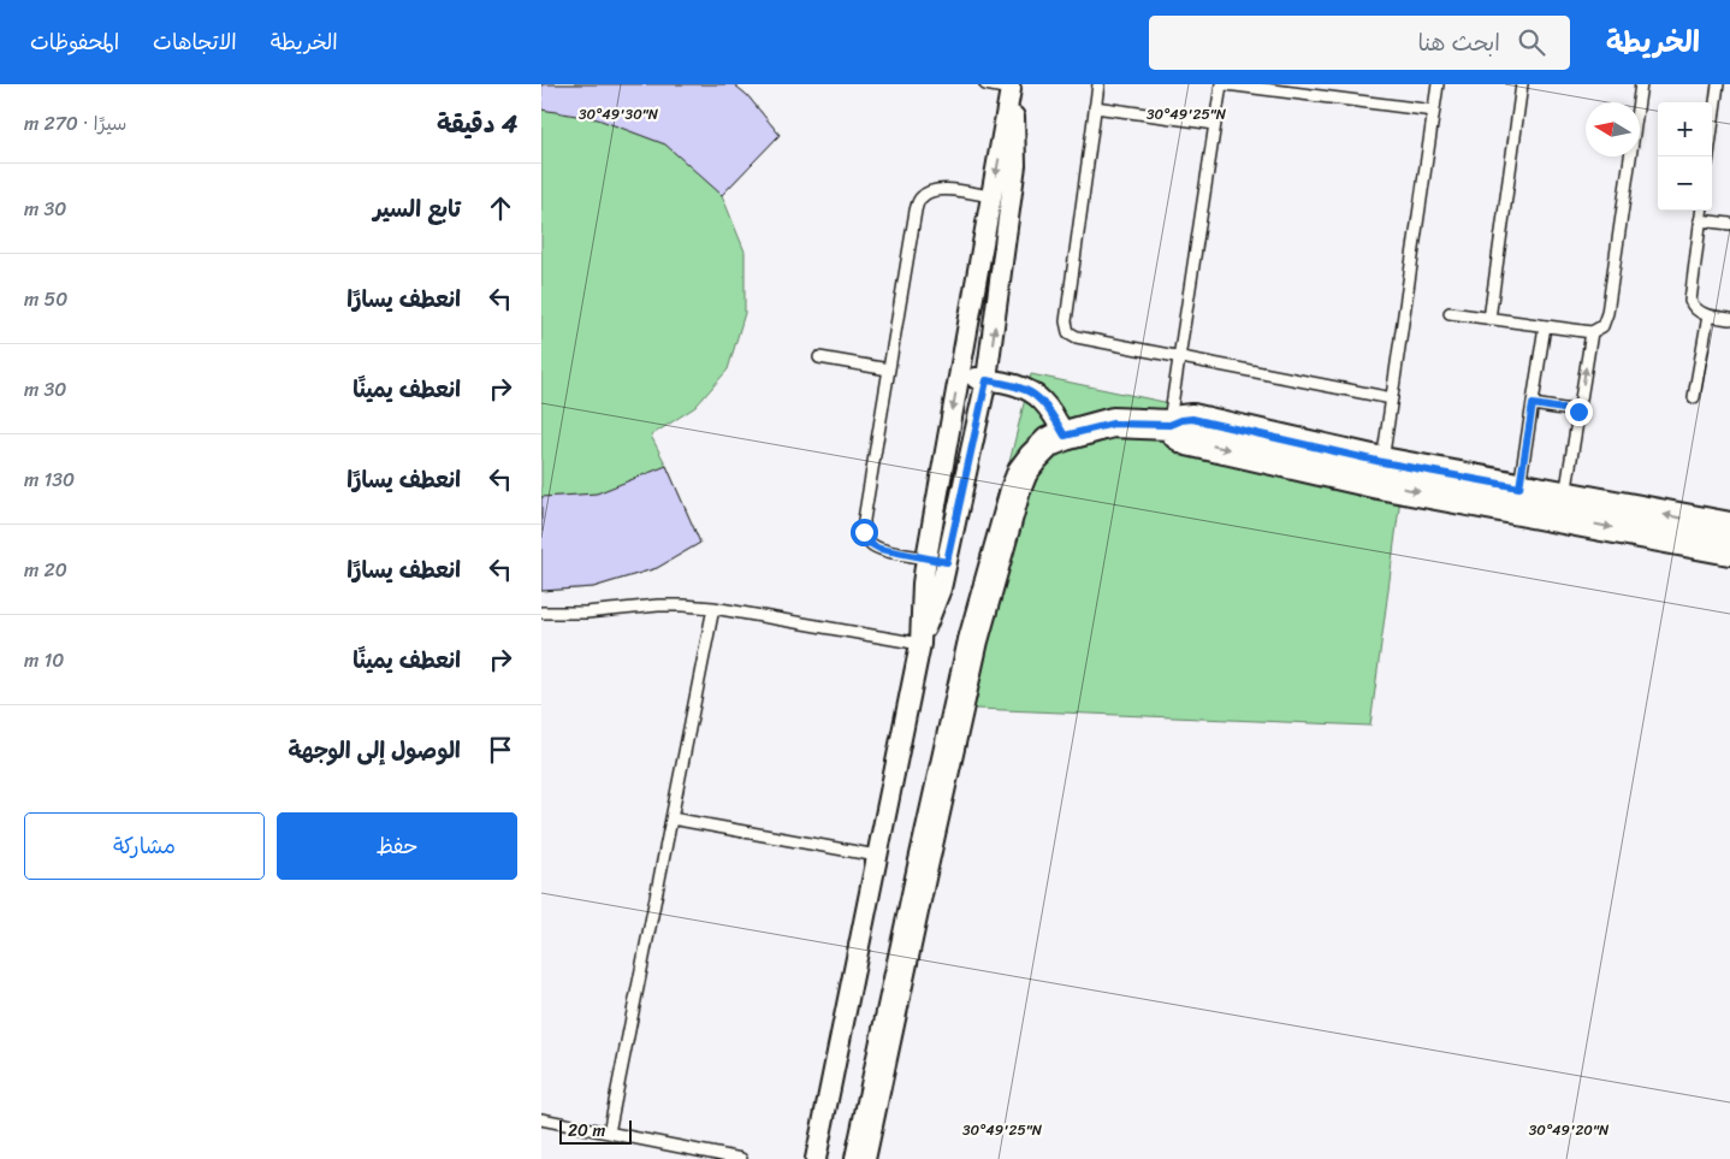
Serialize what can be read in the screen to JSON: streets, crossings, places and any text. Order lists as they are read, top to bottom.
{
  "scale_bar": "20 m",
  "north": "left",
  "page": {
    "header": "الخريطة",
    "search": "ابحث هنا",
    "nav": ["الخريطة", "الاتجاهات", "المحفوظات"],
    "heading": ["4 دقيقة", "سيرًا · 270 m"],
    "map_buttons": ["+", "−"],
    "list": [
      ["تابع السير", "30 m"],
      ["انعطف يسارًا", "50 m"],
      ["انعطف يمينًا", "30 m"],
      ["انعطف يسارًا", "130 m"],
      ["انعطف يسارًا", "20 m"],
      ["انعطف يمينًا", "10 m"],
      "الوصول إلى الوجهة"
    ],
    "buttons": ["حفظ", "مشاركة"],
    "scale": "20 m"
  },
  "coordinates": ["30°49'25\"N", "30°49'30\"N", "30°49'20\"N"]
}
